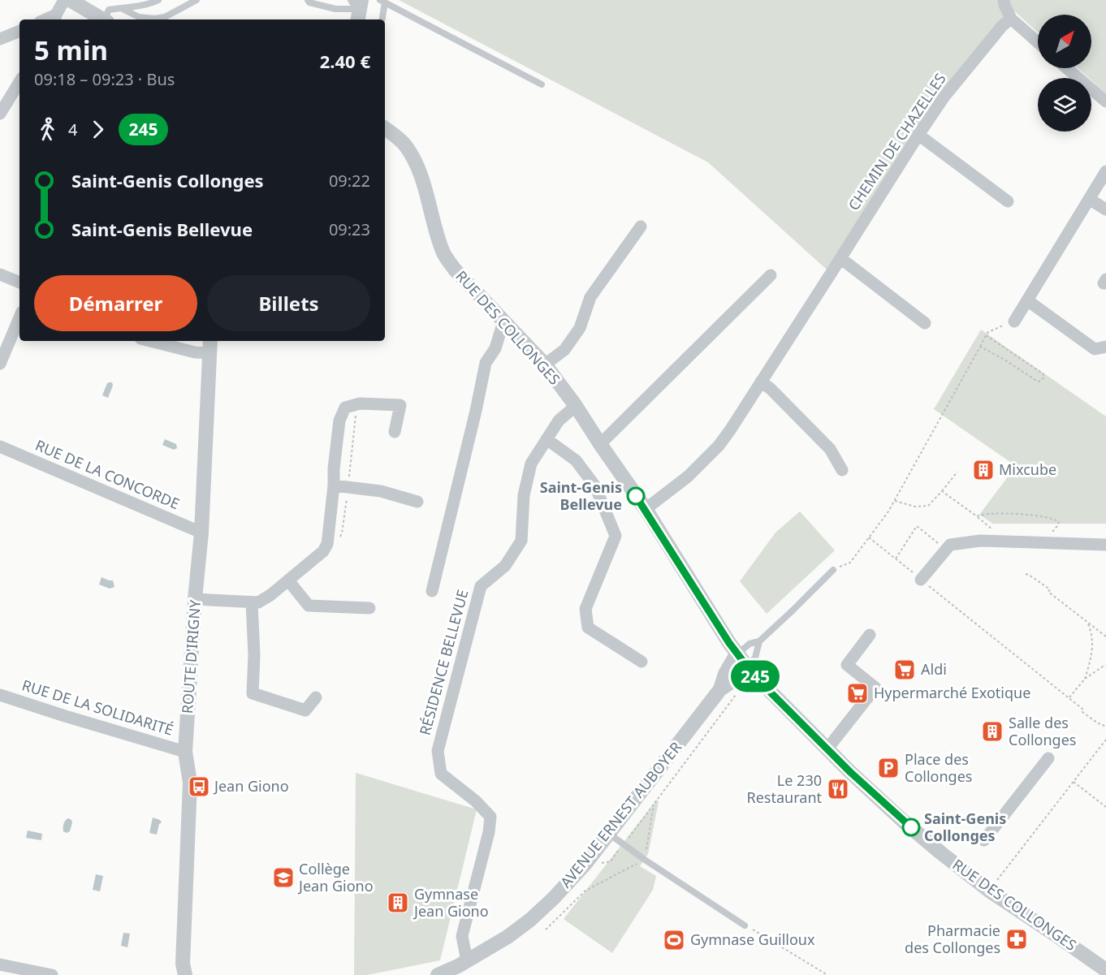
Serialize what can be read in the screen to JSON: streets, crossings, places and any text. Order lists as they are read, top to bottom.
{
  "streets": {
    "street": [
      "CHEMIN DE CHAZELLES",
      "RUE DES COLLONGES",
      "RUE DE LA CONCORDE",
      "ROUTE D'IRIGNY",
      "RÉSIDENCE BELLEVUE",
      "RUE DE LA SOLIDARITÉ",
      "AVENUE ERNEST AUBOYER"
    ]
  },
  "crossings": [
    ["CHEMIN DE CHAZELLES", "RUE DES COLLONGES"],
    ["RUE DES COLLONGES", "RÉSIDENCE BELLEVUE"],
    ["RUE DES COLLONGES", "AVENUE ERNEST AUBOYER"],
    ["RUE DE LA CONCORDE", "ROUTE D'IRIGNY"],
    ["ROUTE D'IRIGNY", "RUE DE LA SOLIDARITÉ"],
    ["RÉSIDENCE BELLEVUE", "AVENUE ERNEST AUBOYER"]
  ],
  "places": {
    "building": ["Mixcube", "Salle des Collonges", "Gymnase Jean Giono"],
    "other": ["Saint-Genis Bellevue", "Saint-Genis Collonges"],
    "supermarket": ["Aldi", "Hypermarché Exotique"],
    "parking": ["Place des Collonges"],
    "bus stop": ["Jean Giono"],
    "restaurant": ["Le 230 Restaurant"],
    "school or university": ["Collège Jean Giono"],
    "pharmacy": ["Pharmacie des Collonges"],
    "sports": ["Gymnase Guilloux"]
  },
  "lines": ["bus line 245"],
  "north": "top right",
  "page": {
    "on_map": "245",
    "heading": ["5 min", "09:18 – 09:23 · Bus", "2.40 €"],
    "legs": ["4", "245"],
    "list": [
      {
        "name": "Saint-Genis Collonges",
        "value": "09:22"
      },
      {
        "name": "Saint-Genis Bellevue",
        "value": "09:23"
      }
    ],
    "buttons": ["Démarrer", "Billets"]
  }
}
